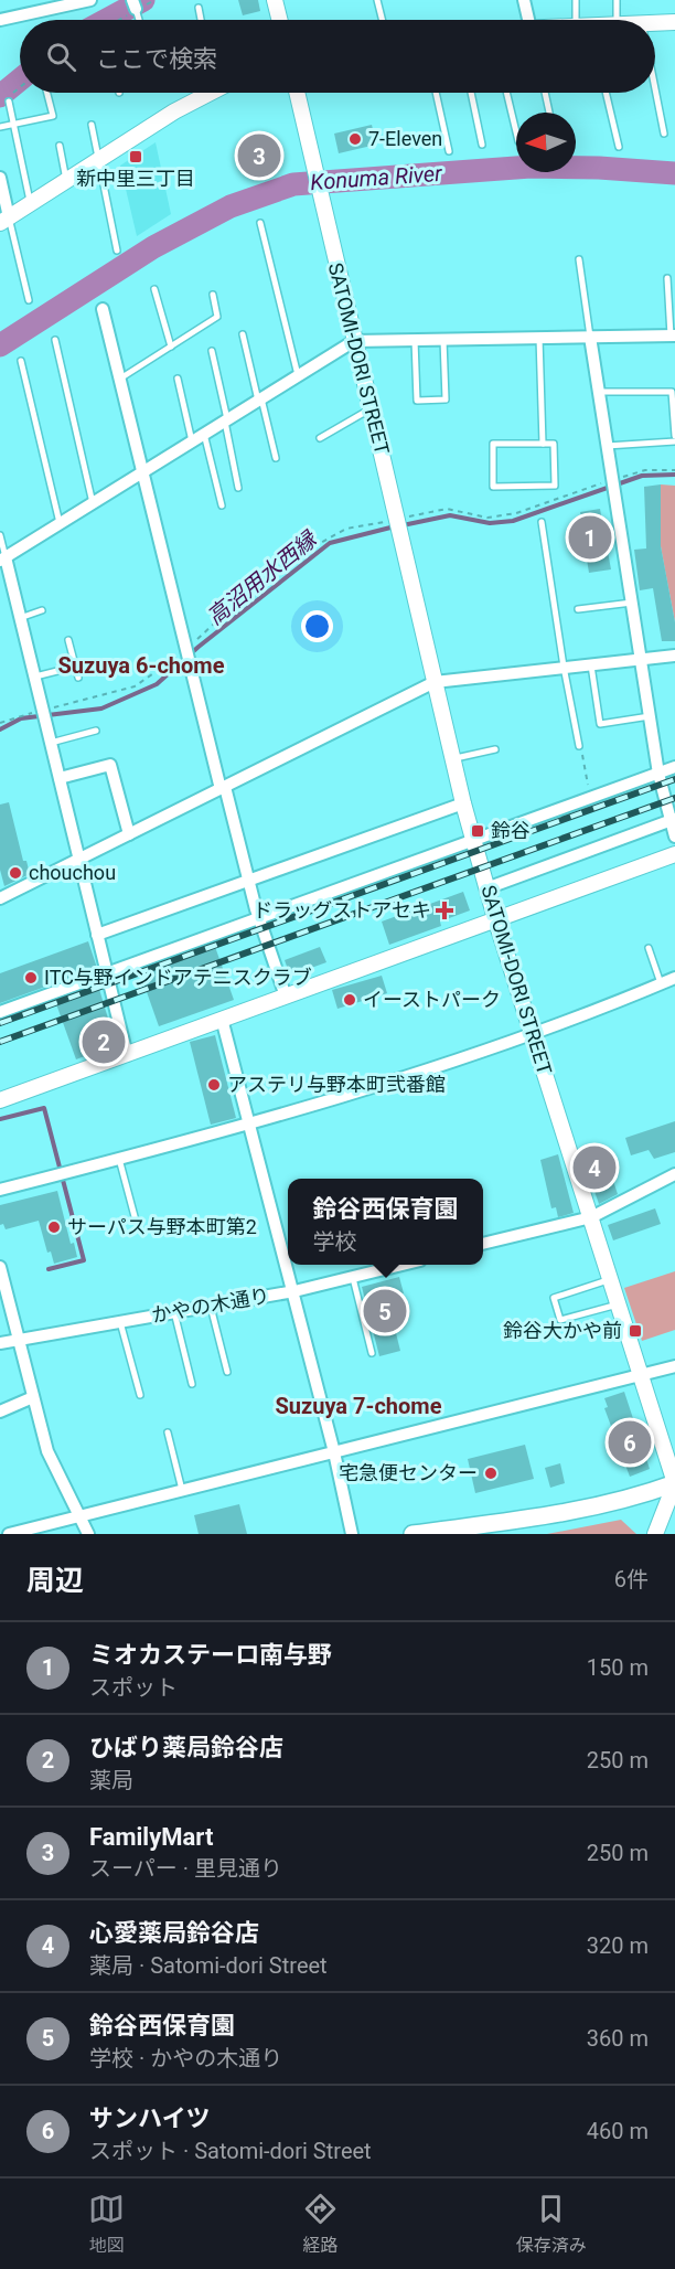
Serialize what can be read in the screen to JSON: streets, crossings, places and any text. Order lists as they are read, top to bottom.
{
  "streets": {
    "street": ["SATOMI-DORI STREET", "かやの木通り"]
  },
  "districts": ["Suzuya 6-chome", "Suzuya 7-chome"],
  "water": ["Konuma River", "高沼用水西縁"],
  "places": {
    "other": [
      "7-Eleven",
      "chouchou",
      "ITC与野インドアテニスクラブ",
      "イーストパーク",
      "アステリ与野本町弐番館",
      "サーパス与野本町第2",
      "宅急便センター"
    ],
    "transit": ["新中里三丁目", "鈴谷", "鈴谷大かや前"],
    "health": ["ドラッグストアセキ"]
  },
  "north": "left",
  "page": {
    "search": "ここで検索",
    "pins": [
      "3",
      "1",
      "2",
      "4",
      "5",
      "6"
    ],
    "popup": ["鈴谷西保育園", "学校"],
    "heading": ["周辺", "6件"],
    "list": [
      {
        "mark": "1",
        "name": "ミオカステーロ南与野",
        "note": "スポット",
        "value": "150 m"
      },
      {
        "mark": "2",
        "name": "ひばり薬局鈴谷店",
        "note": "薬局",
        "value": "250 m"
      },
      {
        "mark": "3",
        "name": "FamilyMart",
        "note": "スーパー · 里見通り",
        "value": "250 m"
      },
      {
        "mark": "4",
        "name": "心愛薬局鈴谷店",
        "note": "薬局 · Satomi-dori Street",
        "value": "320 m"
      },
      {
        "mark": "5",
        "name": "鈴谷西保育園",
        "note": "学校 · かやの木通り",
        "value": "360 m"
      },
      {
        "mark": "6",
        "name": "サンハイツ",
        "note": "スポット · Satomi-dori Street",
        "value": "460 m"
      }
    ],
    "nav": ["地図", "経路", "保存済み"]
  }
}
